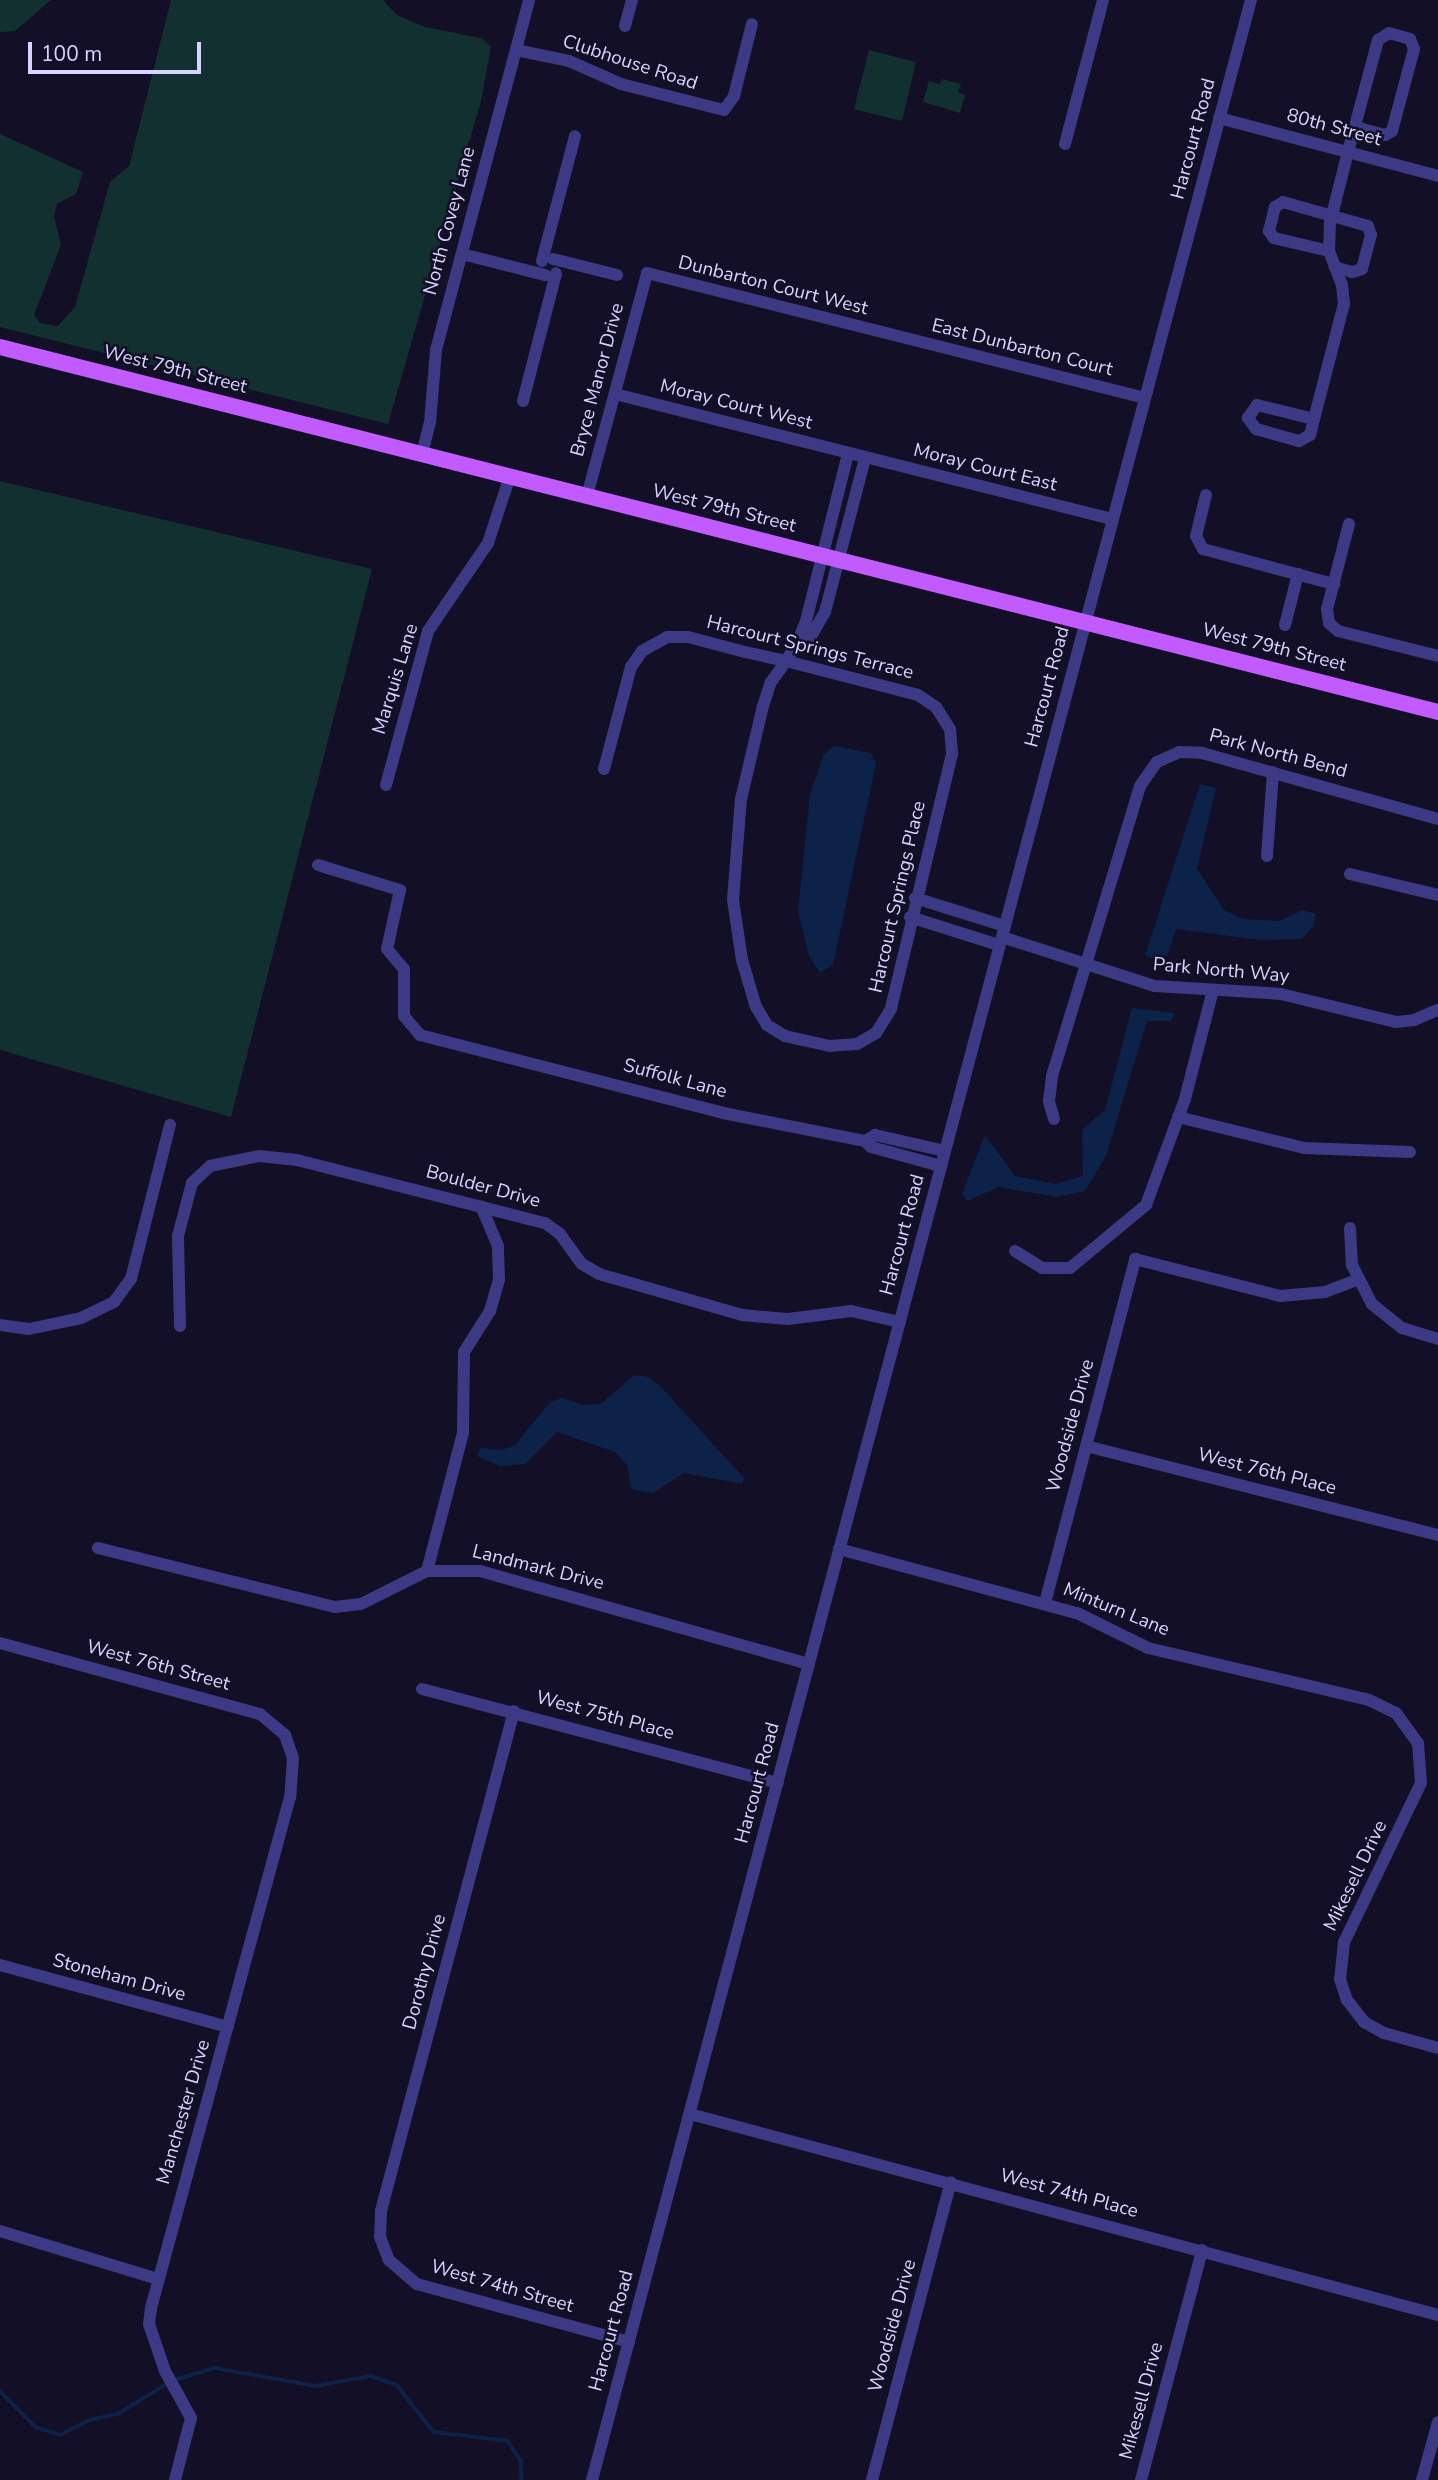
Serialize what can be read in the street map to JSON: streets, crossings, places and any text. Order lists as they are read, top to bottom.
{
  "streets": {
    "main road": ["West 79th Street"],
    "street": [
      "Clubhouse Road",
      "80th Street",
      "Harcourt Road",
      "North Covey Lane",
      "Dunbarton Court West",
      "East Dunbarton Court",
      "Bryce Manor Drive",
      "Moray Court West",
      "Moray Court East",
      "Harcourt Springs Terrace",
      "Marquis Lane",
      "Park North Bend",
      "Harcourt Springs Place",
      "Park North Way",
      "Suffolk Lane",
      "Boulder Drive",
      "Woodside Drive",
      "West 76th Place",
      "Landmark Drive",
      "Minturn Lane",
      "West 76th Street",
      "West 75th Place",
      "Mikesell Drive",
      "Dorothy Drive",
      "Stoneham Drive",
      "Manchester Drive",
      "West 74th Place",
      "West 74th Street"
    ]
  },
  "crossings": [
    ["Clubhouse Road", "North Covey Lane"],
    ["80th Street", "Harcourt Road"],
    ["Harcourt Road", "East Dunbarton Court"],
    ["Harcourt Road", "West 79th Street"],
    ["Harcourt Road", "Moray Court East"],
    ["Harcourt Road", "Park North Way"],
    ["Harcourt Road", "Suffolk Lane"],
    ["Harcourt Road", "Boulder Drive"],
    ["Harcourt Road", "Landmark Drive"],
    ["Harcourt Road", "Minturn Lane"],
    ["Harcourt Road", "West 75th Place"],
    ["Harcourt Road", "West 74th Place"],
    ["Harcourt Road", "West 74th Street"],
    ["North Covey Lane", "West 79th Street"],
    ["Dunbarton Court West", "East Dunbarton Court"],
    ["Dunbarton Court West", "Bryce Manor Drive"],
    ["West 79th Street", "Bryce Manor Drive"],
    ["West 79th Street", "Marquis Lane"],
    ["Bryce Manor Drive", "Moray Court West"],
    ["Moray Court West", "Moray Court East"],
    ["Harcourt Springs Terrace", "Harcourt Springs Place"],
    ["Park North Bend", "Park North Way"],
    ["Woodside Drive", "West 76th Place"],
    ["Woodside Drive", "Minturn Lane"],
    ["Woodside Drive", "West 74th Place"],
    ["Minturn Lane", "Mikesell Drive"],
    ["West 76th Street", "Manchester Drive"],
    ["West 75th Place", "Dorothy Drive"],
    ["Mikesell Drive", "West 74th Place"],
    ["Dorothy Drive", "West 74th Street"],
    ["Stoneham Drive", "Manchester Drive"]
  ],
  "scale_bar": "100 m"
}
